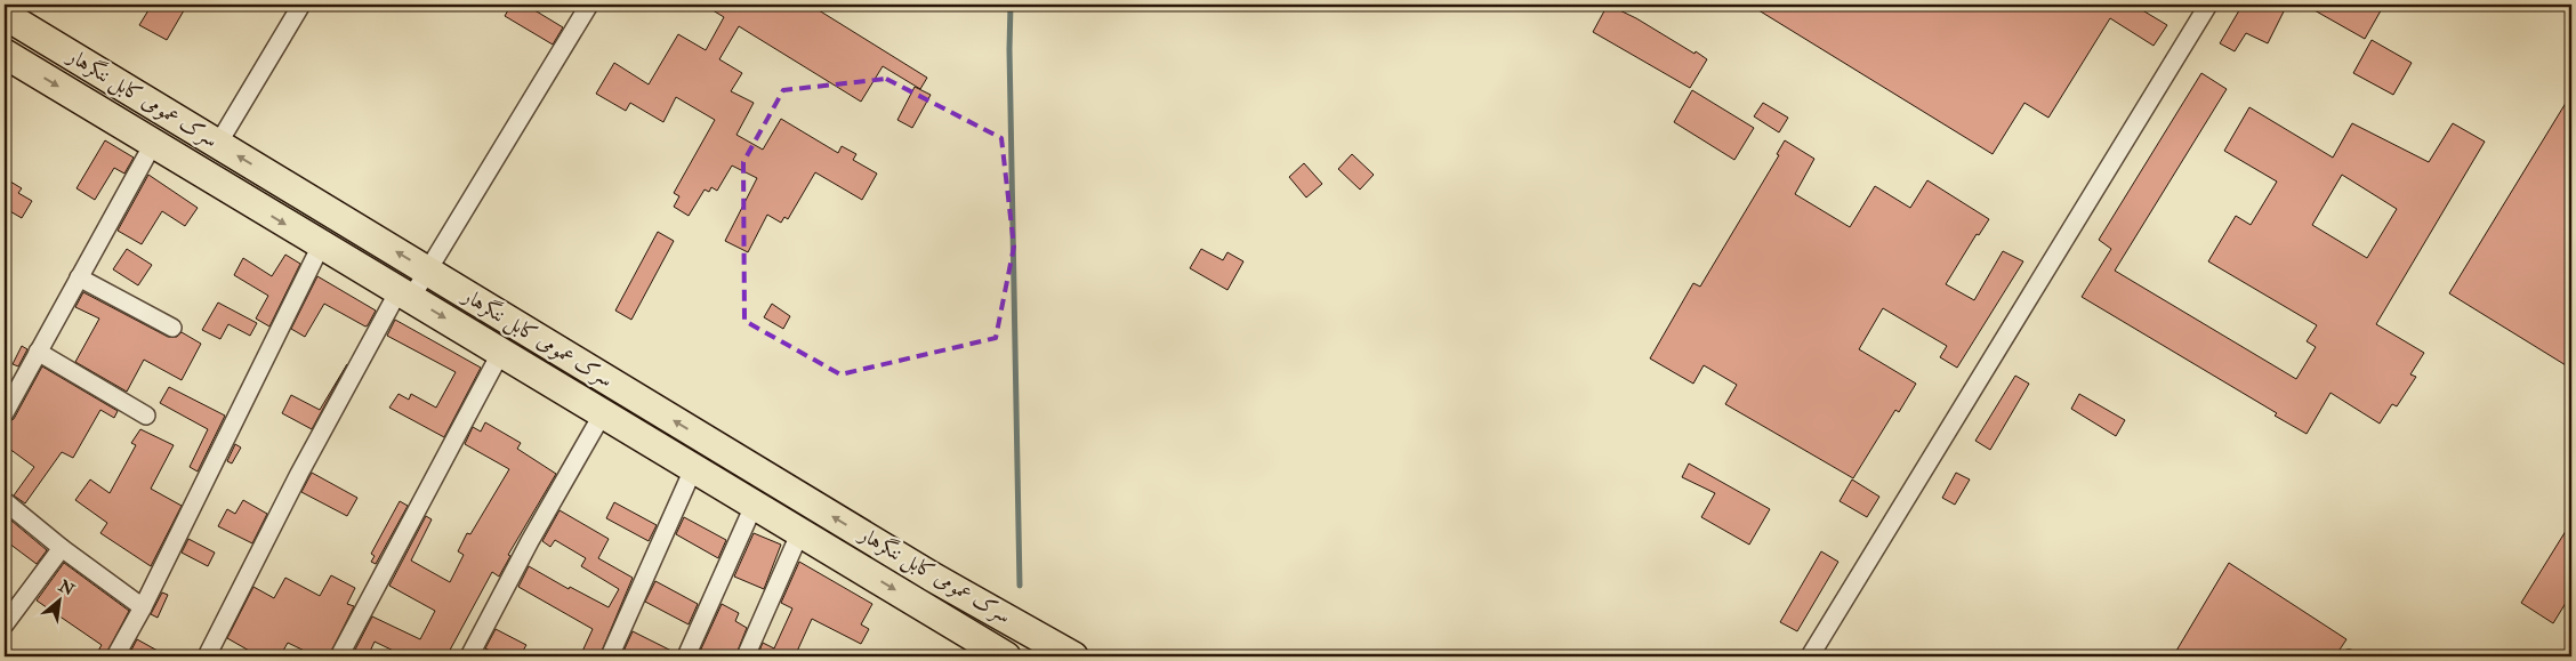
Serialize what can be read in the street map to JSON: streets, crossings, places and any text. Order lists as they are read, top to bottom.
{
  "streets": {
    "highway": ["سرک عمومی کابل ننگرهار"]
  },
  "north": "top right"
}
